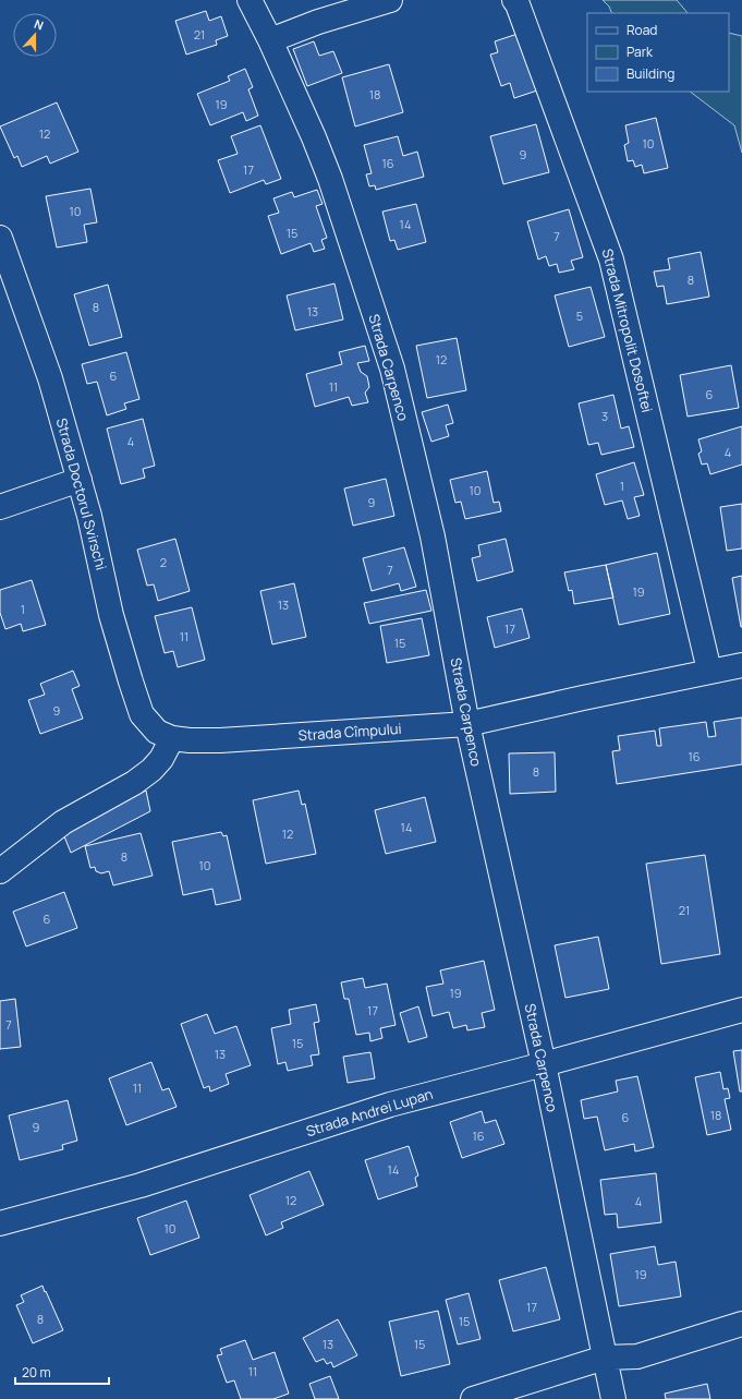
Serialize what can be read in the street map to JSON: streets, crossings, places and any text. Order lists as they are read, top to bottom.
{
  "streets": {
    "street": [
      "Strada Mitropolit Dosoftei",
      "Strada Carpenco",
      "Strada Doctorul Svirschi",
      "Strada Cîmpului",
      "Strada Andrei Lupan"
    ]
  },
  "crossings": [
    ["Strada Mitropolit Dosoftei", "Strada Cîmpului"],
    ["Strada Carpenco", "Strada Cîmpului"],
    ["Strada Carpenco", "Strada Andrei Lupan"],
    ["Strada Doctorul Svirschi", "Strada Cîmpului"]
  ],
  "house_numbers": [
    "21",
    "18",
    "19",
    "12",
    "10",
    "9",
    "16",
    "17",
    "10",
    "14",
    "15",
    "7",
    "8",
    "8",
    "13",
    "5",
    "12",
    "6",
    "11",
    "6",
    "3",
    "4",
    "4",
    "1",
    "10",
    "9",
    "2",
    "7",
    "19",
    "13",
    "1",
    "17",
    "11",
    "15",
    "9",
    "16",
    "8",
    "14",
    "12",
    "8",
    "10",
    "21",
    "6",
    "19",
    "17",
    "7",
    "15",
    "13",
    "11",
    "18",
    "6",
    "9",
    "16",
    "14",
    "12",
    "4",
    "10",
    "19",
    "17",
    "8",
    "15",
    "13",
    "15",
    "11"
  ],
  "legend": ["Road", "Park", "Building"],
  "scale_bar": "20 m",
  "north": "top"
}
